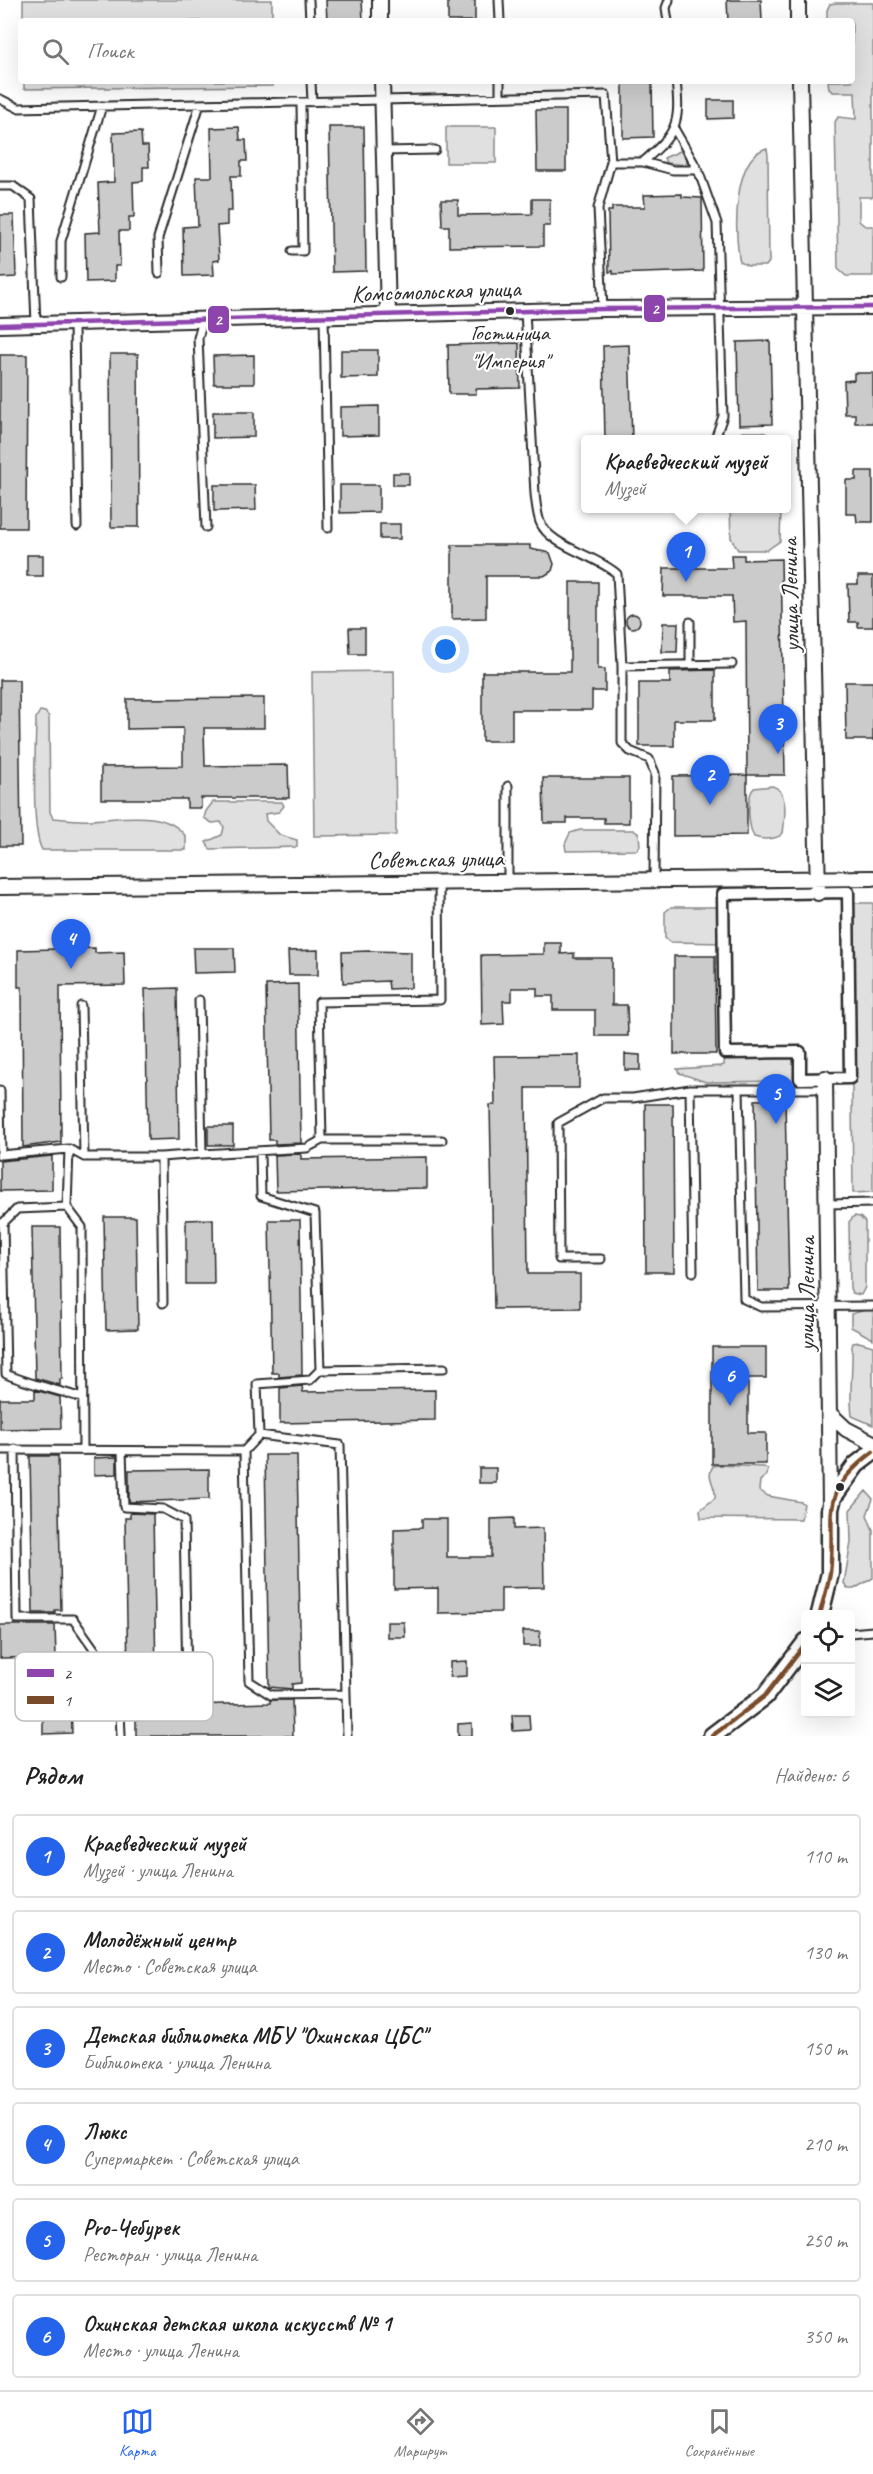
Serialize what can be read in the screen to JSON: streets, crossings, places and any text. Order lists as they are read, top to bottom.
{
  "streets": {
    "street": ["Комсомольская улица", "улица Ленина", "Советская улица"]
  },
  "crossings": [
    ["Комсомольская улица", "улица Ленина"],
    ["улица Ленина", "Советская улица"]
  ],
  "places": ["Гостиница \"Империя\""],
  "lines": ["transit line 2", "transit line 1"],
  "legend": ["2", "1"],
  "page": {
    "search": "Поиск",
    "popup": ["Краеведческий музей", "Музей"],
    "pins": [
      "1",
      "3",
      "2",
      "4",
      "5",
      "6"
    ],
    "heading": ["Рядом", "Найдено: 6"],
    "list": [
      {
        "mark": "1",
        "name": "Краеведческий музей",
        "note": "Музей · улица Ленина",
        "value": "110 m"
      },
      {
        "mark": "2",
        "name": "Молодёжный центр",
        "note": "Место · Советская улица",
        "value": "130 m"
      },
      {
        "mark": "3",
        "name": "Детская библиотека МБУ \"Охинская ЦБС\"",
        "note": "Библиотека · улица Ленина",
        "value": "150 m"
      },
      {
        "mark": "4",
        "name": "Люкс",
        "note": "Супермаркет · Советская улица",
        "value": "210 m"
      },
      {
        "mark": "5",
        "name": "Pro-Чебурек",
        "note": "Ресторан · улица Ленина",
        "value": "250 m"
      },
      {
        "mark": "6",
        "name": "Охинская детская школа искусств № 1",
        "note": "Место · улица Ленина",
        "value": "350 m"
      }
    ],
    "nav": ["Карта", "Маршрут", "Сохранённые"]
  }
}
